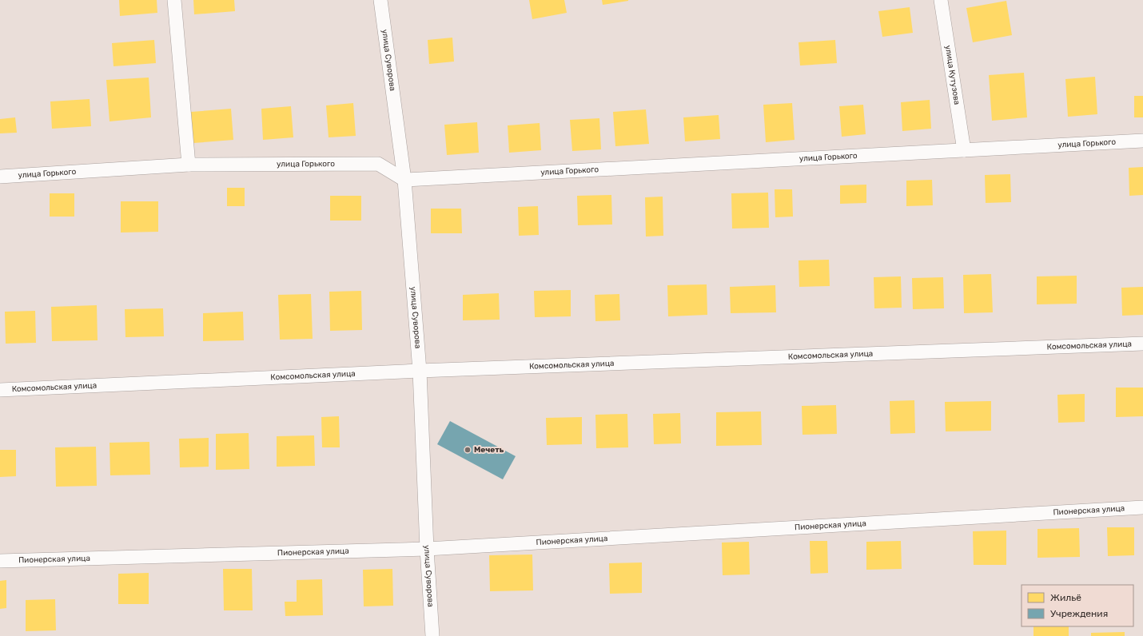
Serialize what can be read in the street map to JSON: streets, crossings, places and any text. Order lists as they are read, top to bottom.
{
  "streets": {
    "street": [
      "улица Суворова",
      "улица Кутузова",
      "улица Горького",
      "Комсомольская улица",
      "Пионерская улица"
    ]
  },
  "crossings": [
    ["улица Суворова", "улица Горького"],
    ["улица Суворова", "Комсомольская улица"],
    ["улица Суворова", "Пионерская улица"],
    ["улица Кутузова", "улица Горького"]
  ],
  "places": ["Мечеть"],
  "legend": ["Жильё", "Учреждения"]
}
